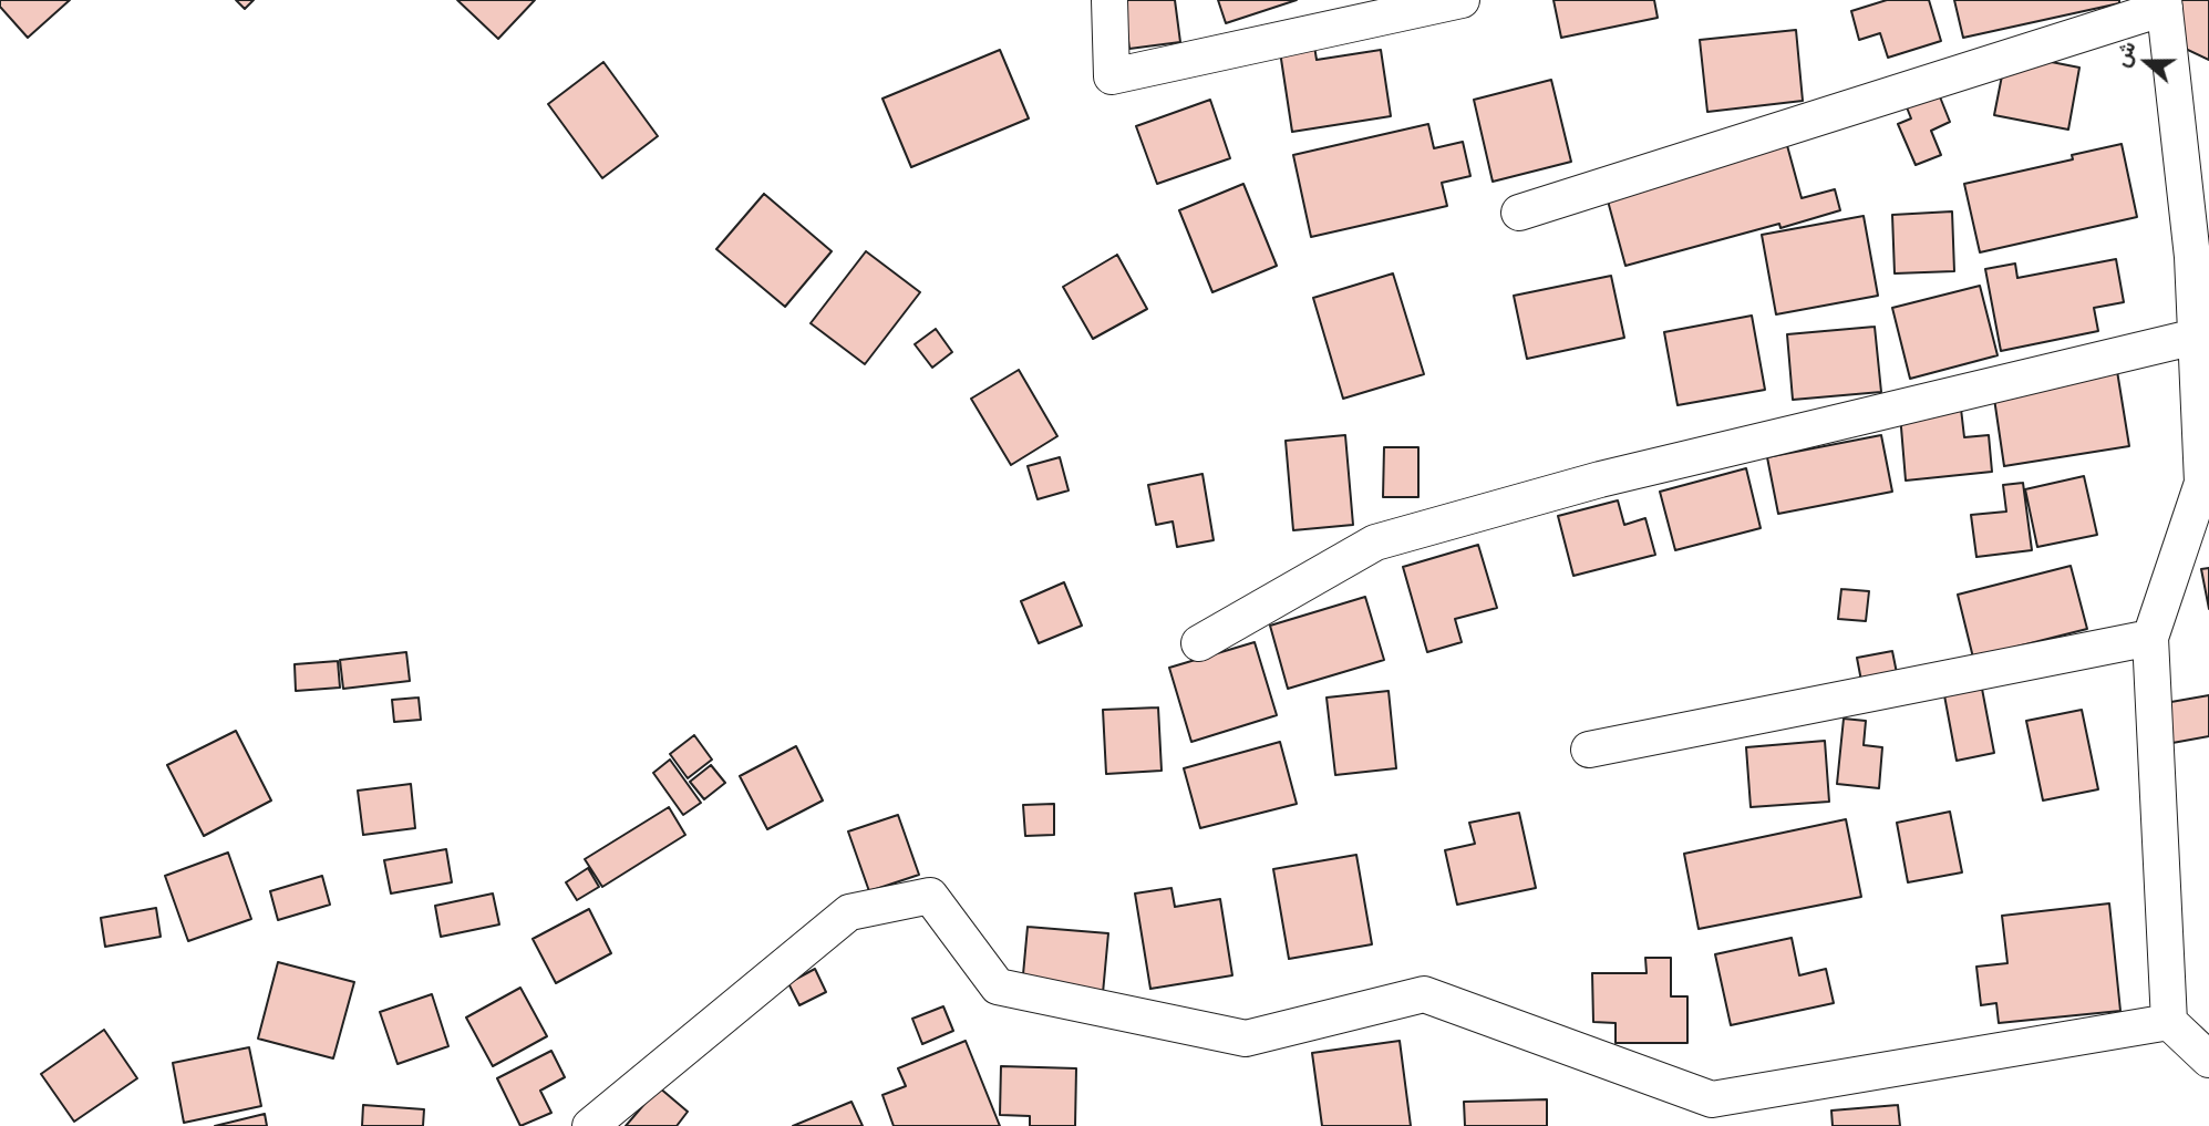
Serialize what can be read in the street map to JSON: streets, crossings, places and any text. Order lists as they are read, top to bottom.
{
  "north": "left"
}
